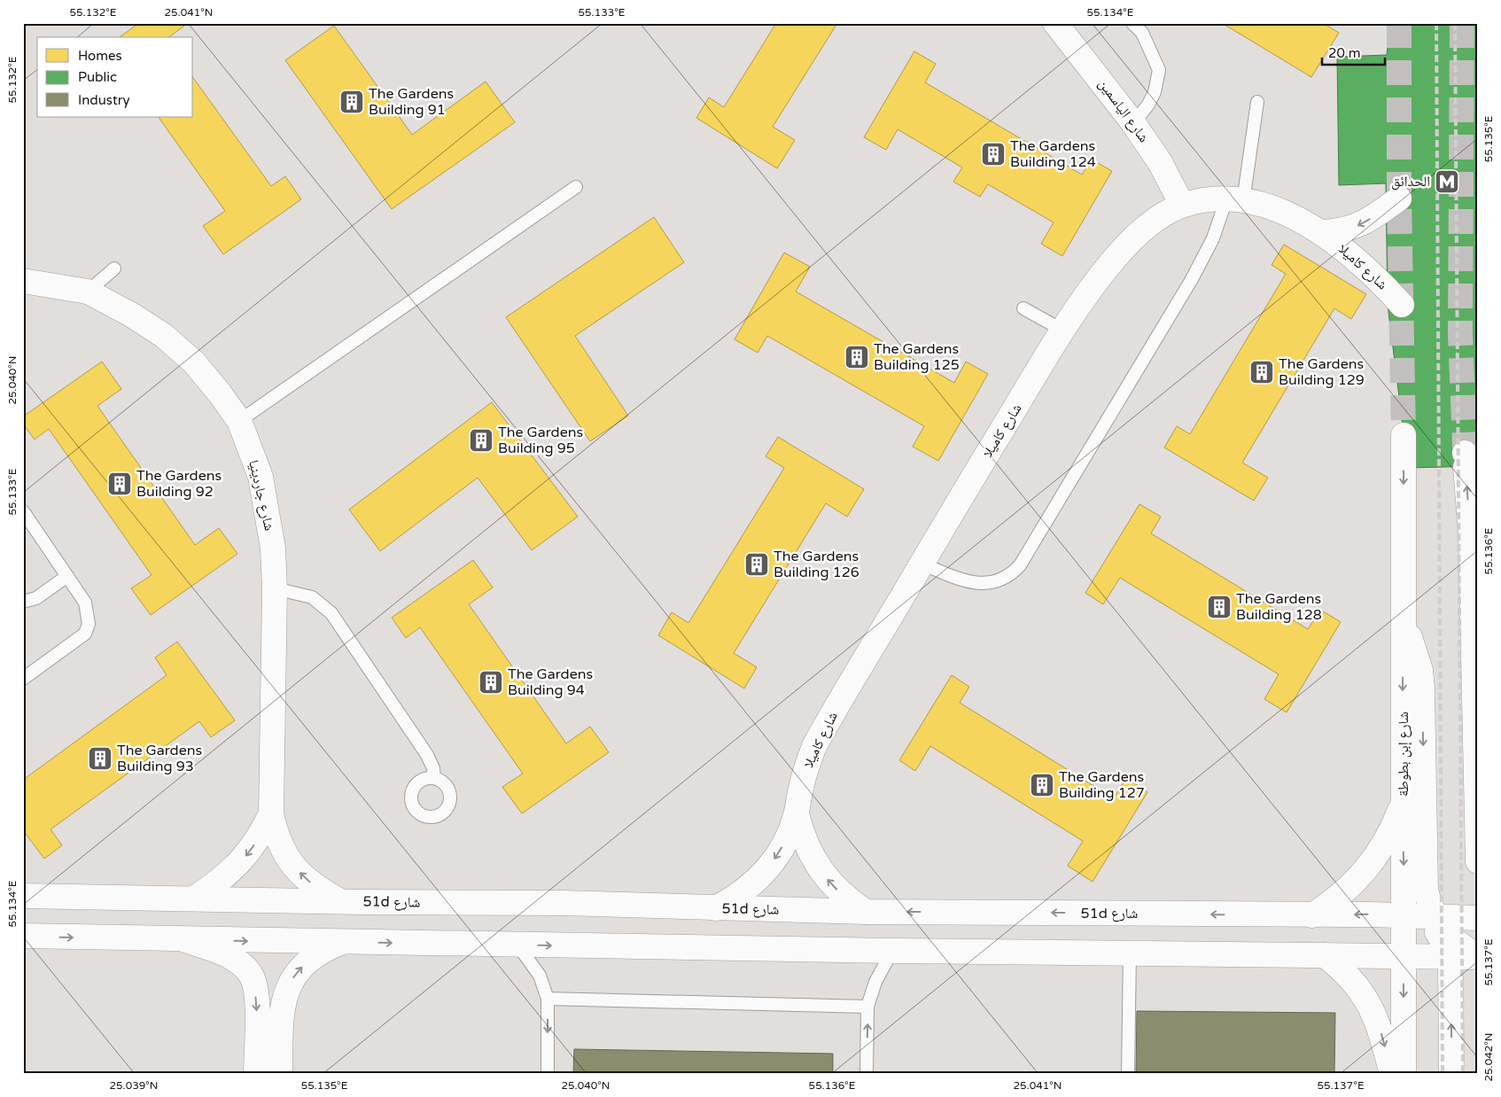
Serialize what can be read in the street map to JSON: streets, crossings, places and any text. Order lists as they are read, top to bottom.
{
  "streets": {
    "street": [
      "شارع الياسمين",
      "شارع كاميلا",
      "شارع جاردينيا",
      "شارع إبن بطوطة",
      "51d شارع"
    ]
  },
  "crossings": [
    ["شارع الياسمين", "شارع كاميلا"],
    ["شارع كاميلا", "51d شارع"],
    ["شارع جاردينيا", "51d شارع"],
    ["شارع إبن بطوطة", "51d شارع"]
  ],
  "places": {
    "building": [
      "The Gardens Building 91",
      "The Gardens Building 124",
      "The Gardens Building 125",
      "The Gardens Building 129",
      "The Gardens Building 95",
      "The Gardens Building 92",
      "The Gardens Building 126",
      "The Gardens Building 128",
      "The Gardens Building 94",
      "The Gardens Building 93",
      "The Gardens Building 127"
    ],
    "metro station": ["الحدائق"]
  },
  "legend": ["Homes", "Public", "Industry"],
  "scale_bar": "20 m",
  "coordinates": [
    "55.132°E",
    "25.041°N",
    "55.133°E",
    "55.134°E",
    "55.135°E",
    "25.040°N",
    "55.136°E",
    "55.137°E",
    "25.042°N",
    "25.039°N"
  ]
}
